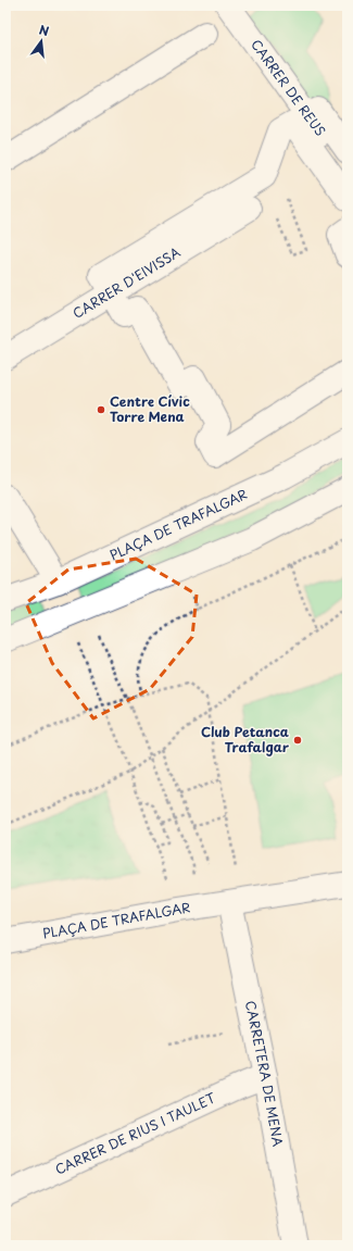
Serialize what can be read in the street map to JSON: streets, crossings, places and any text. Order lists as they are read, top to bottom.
{
  "streets": {
    "street": [
      "CARRER DE REUS",
      "CARRER D'EIVISSA",
      "PLAÇA DE TRAFALGAR",
      "CARRETERA DE MENA",
      "CARRER DE RIUS I TAULET"
    ]
  },
  "crossings": [
    ["PLAÇA DE TRAFALGAR", "CARRETERA DE MENA"],
    ["CARRETERA DE MENA", "CARRER DE RIUS I TAULET"]
  ],
  "places": ["Centre Cívic Torre Mena", "Club Petanca Trafalgar"],
  "north": "top"
}
